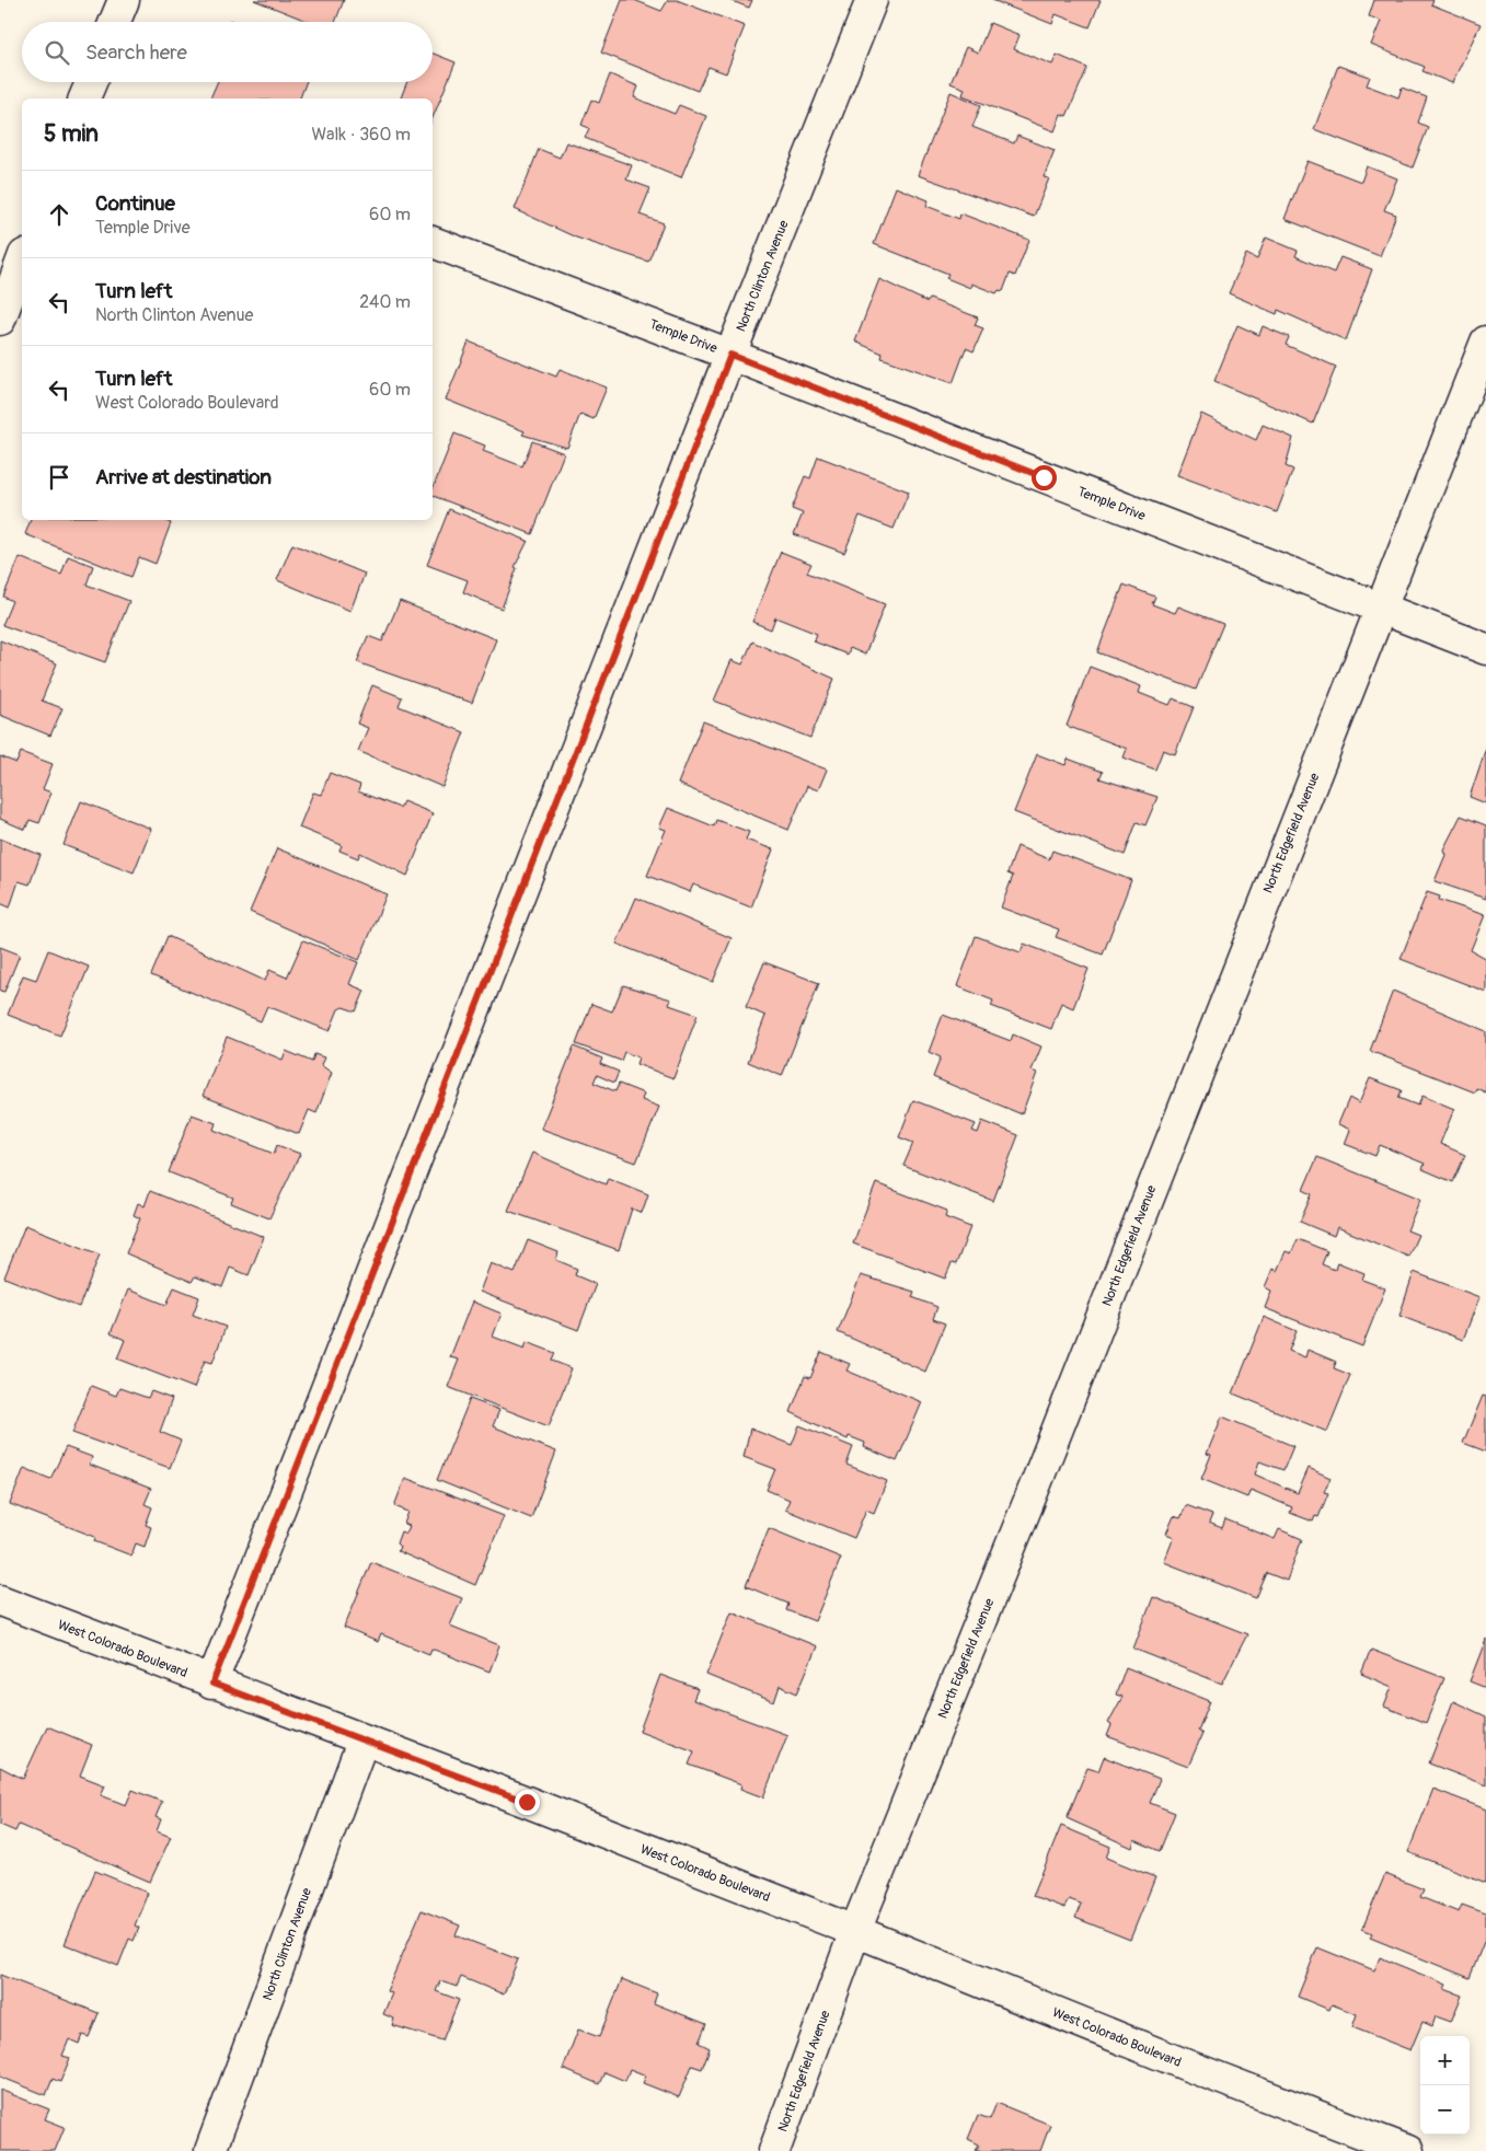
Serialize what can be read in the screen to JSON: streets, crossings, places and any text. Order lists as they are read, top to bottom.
{
  "streets": {
    "street": [
      "North Clinton Avenue",
      "Temple Drive",
      "North Edgefield Avenue",
      "West Colorado Boulevard"
    ]
  },
  "crossings": [
    ["North Clinton Avenue", "Temple Drive"],
    ["North Clinton Avenue", "West Colorado Boulevard"],
    ["Temple Drive", "North Edgefield Avenue"],
    ["North Edgefield Avenue", "West Colorado Boulevard"]
  ],
  "page": {
    "search": "Search here",
    "heading": ["5 min", "Walk · 360 m"],
    "list": [
      ["Continue", "Temple Drive", "60 m"],
      ["Turn left", "North Clinton Avenue", "240 m"],
      ["Turn left", "West Colorado Boulevard", "60 m"],
      "Arrive at destination"
    ],
    "map_buttons": ["+", "−"]
  }
}
